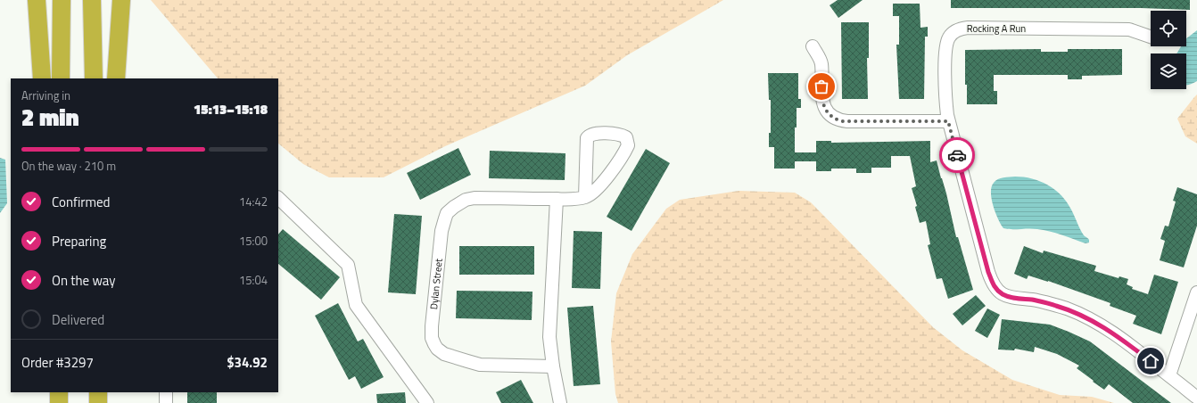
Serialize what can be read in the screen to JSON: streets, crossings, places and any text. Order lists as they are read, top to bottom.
{
  "streets": {
    "street": ["Rocking A Run", "Dylan Street"]
  },
  "page": {
    "heading": ["2 min", "Arriving in", "15:13–15:18"],
    "panel": ["Order #3297", "$34.92"],
    "bar": "On the way · 210 m",
    "list": [
      ["Confirmed", "14:42"],
      ["Preparing", "15:00"],
      ["On the way", "15:04"],
      "Delivered"
    ]
  }
}
